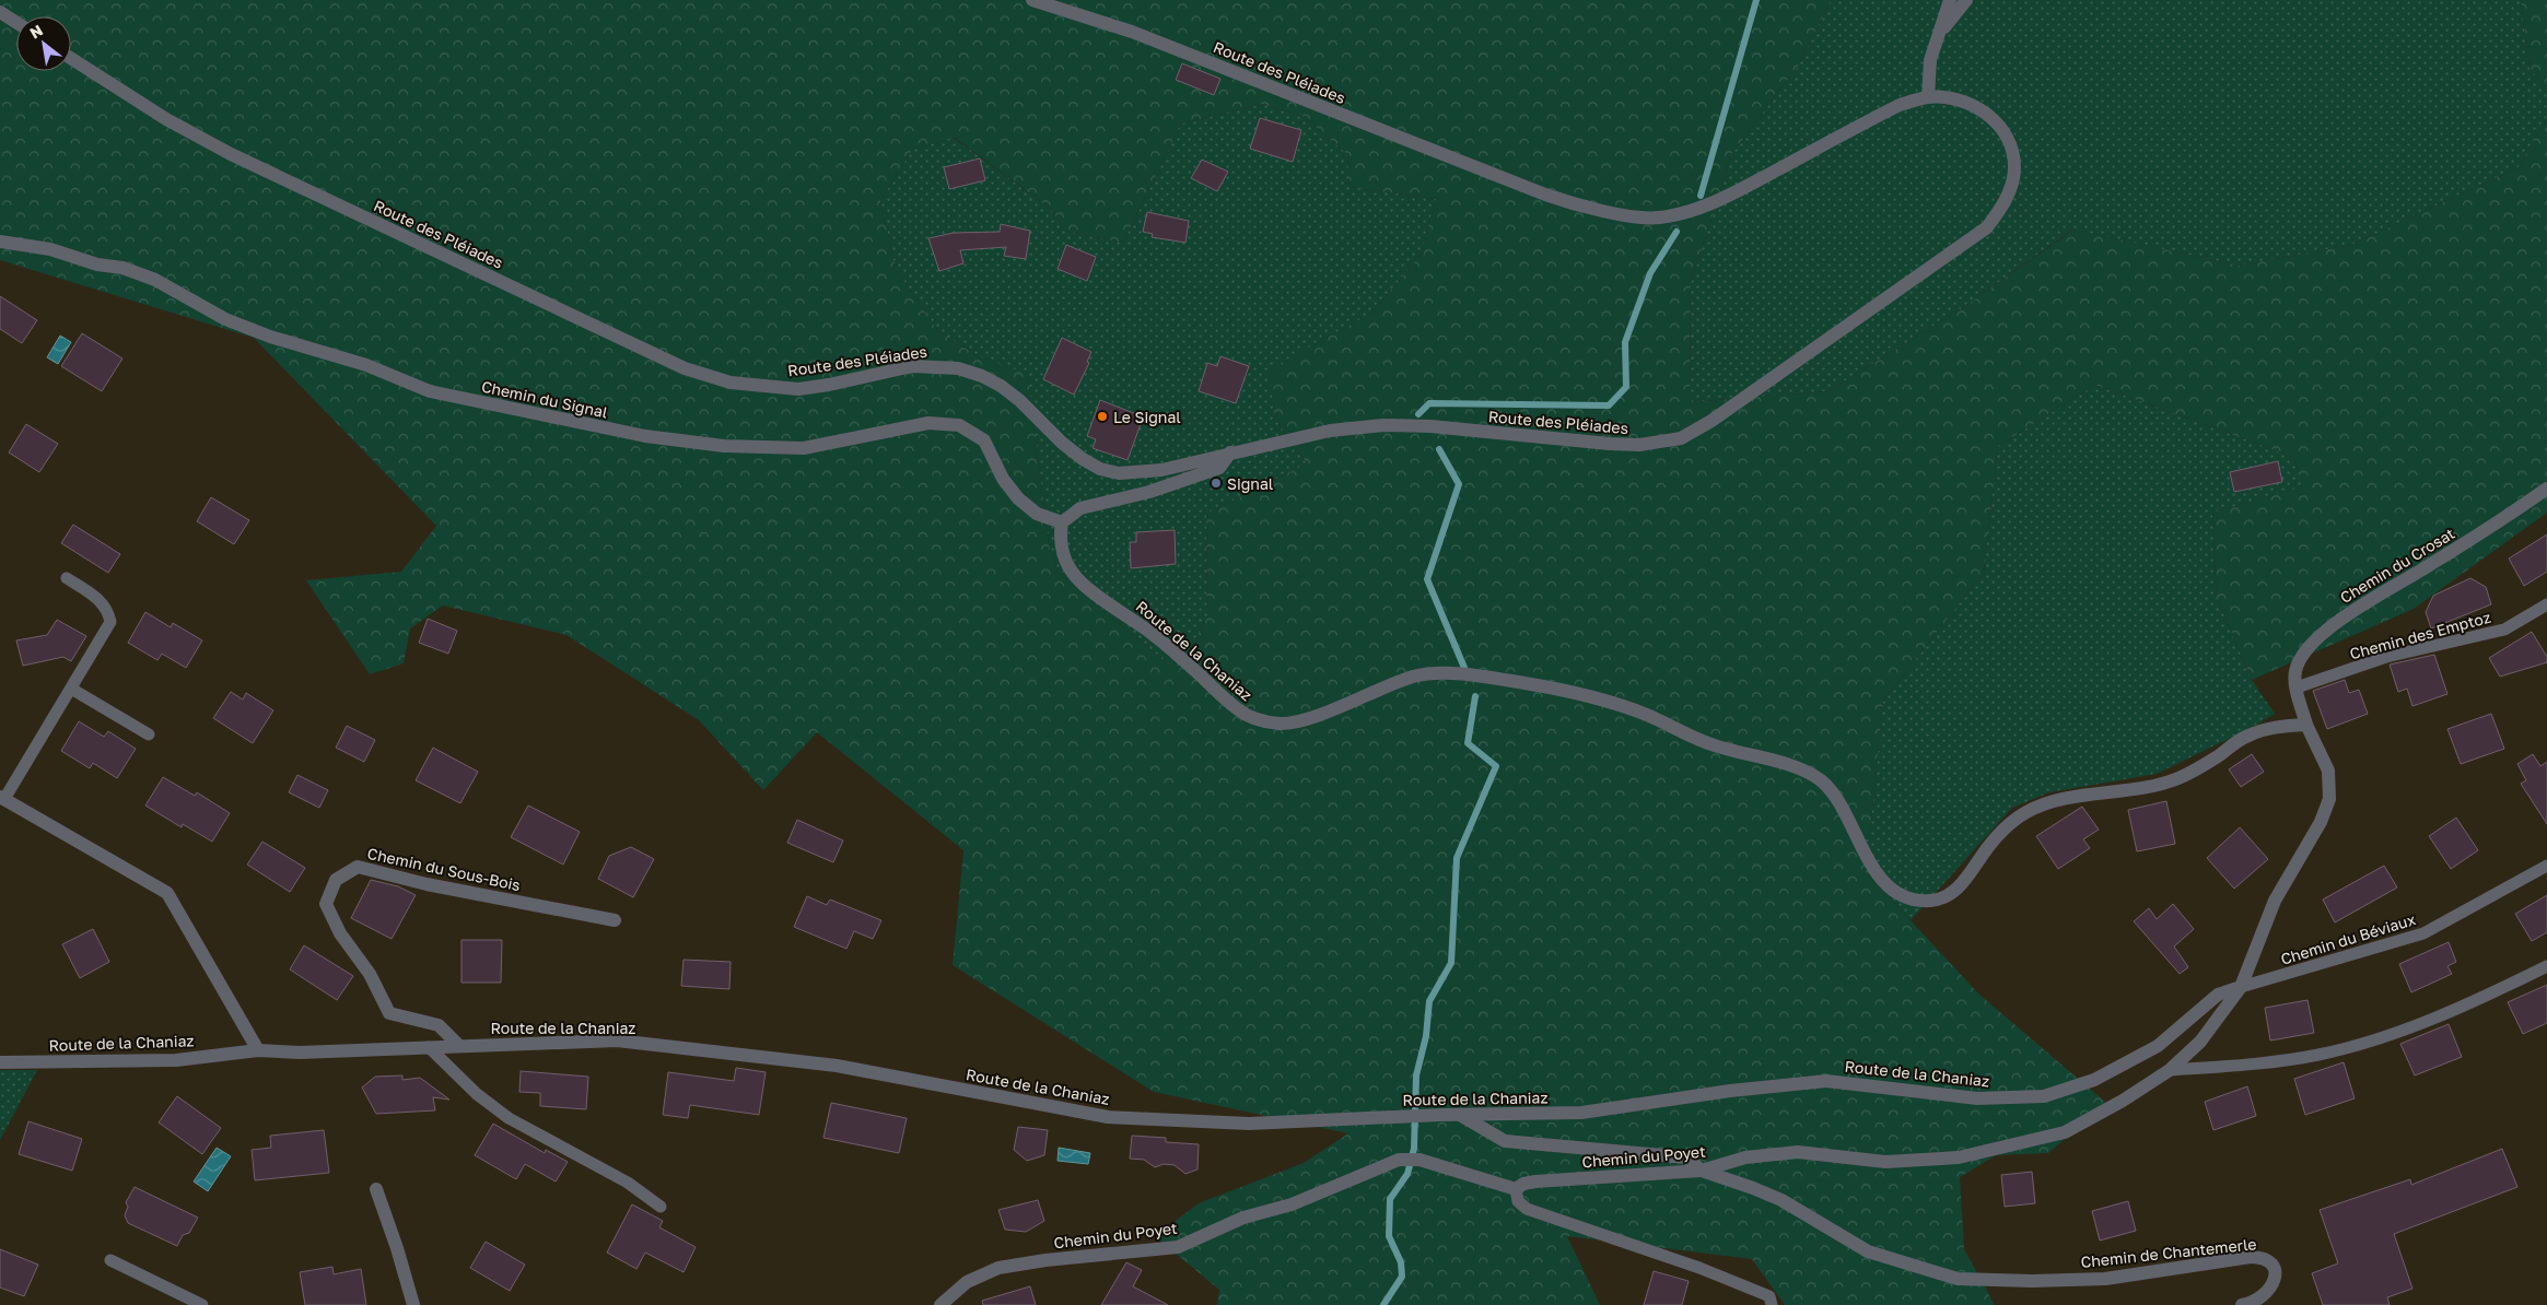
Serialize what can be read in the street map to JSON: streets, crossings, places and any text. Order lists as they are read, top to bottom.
{
  "streets": {
    "street": [
      "Route des Pléiades",
      "Chemin du Signal",
      "Chemin du Crosat",
      "Route de la Chaniaz",
      "Chemin du Sous-Bois",
      "Chemin du Poyet",
      "Chemin de Chantemerle"
    ],
    "lane": ["Chemin des Emptoz", "Chemin du Béviaux"]
  },
  "crossings": [
    ["Chemin du Signal", "Route de la Chaniaz"],
    ["Chemin du Crosat", "Chemin des Emptoz"],
    ["Chemin du Crosat", "Route de la Chaniaz"],
    ["Route de la Chaniaz", "Chemin du Sous-Bois"],
    ["Route de la Chaniaz", "Chemin du Béviaux"],
    ["Route de la Chaniaz", "Chemin du Poyet"],
    ["Chemin du Béviaux", "Chemin du Poyet"],
    ["Chemin du Poyet", "Chemin de Chantemerle"]
  ],
  "places": ["Le Signal", "Signal"],
  "north": "top left"
}
